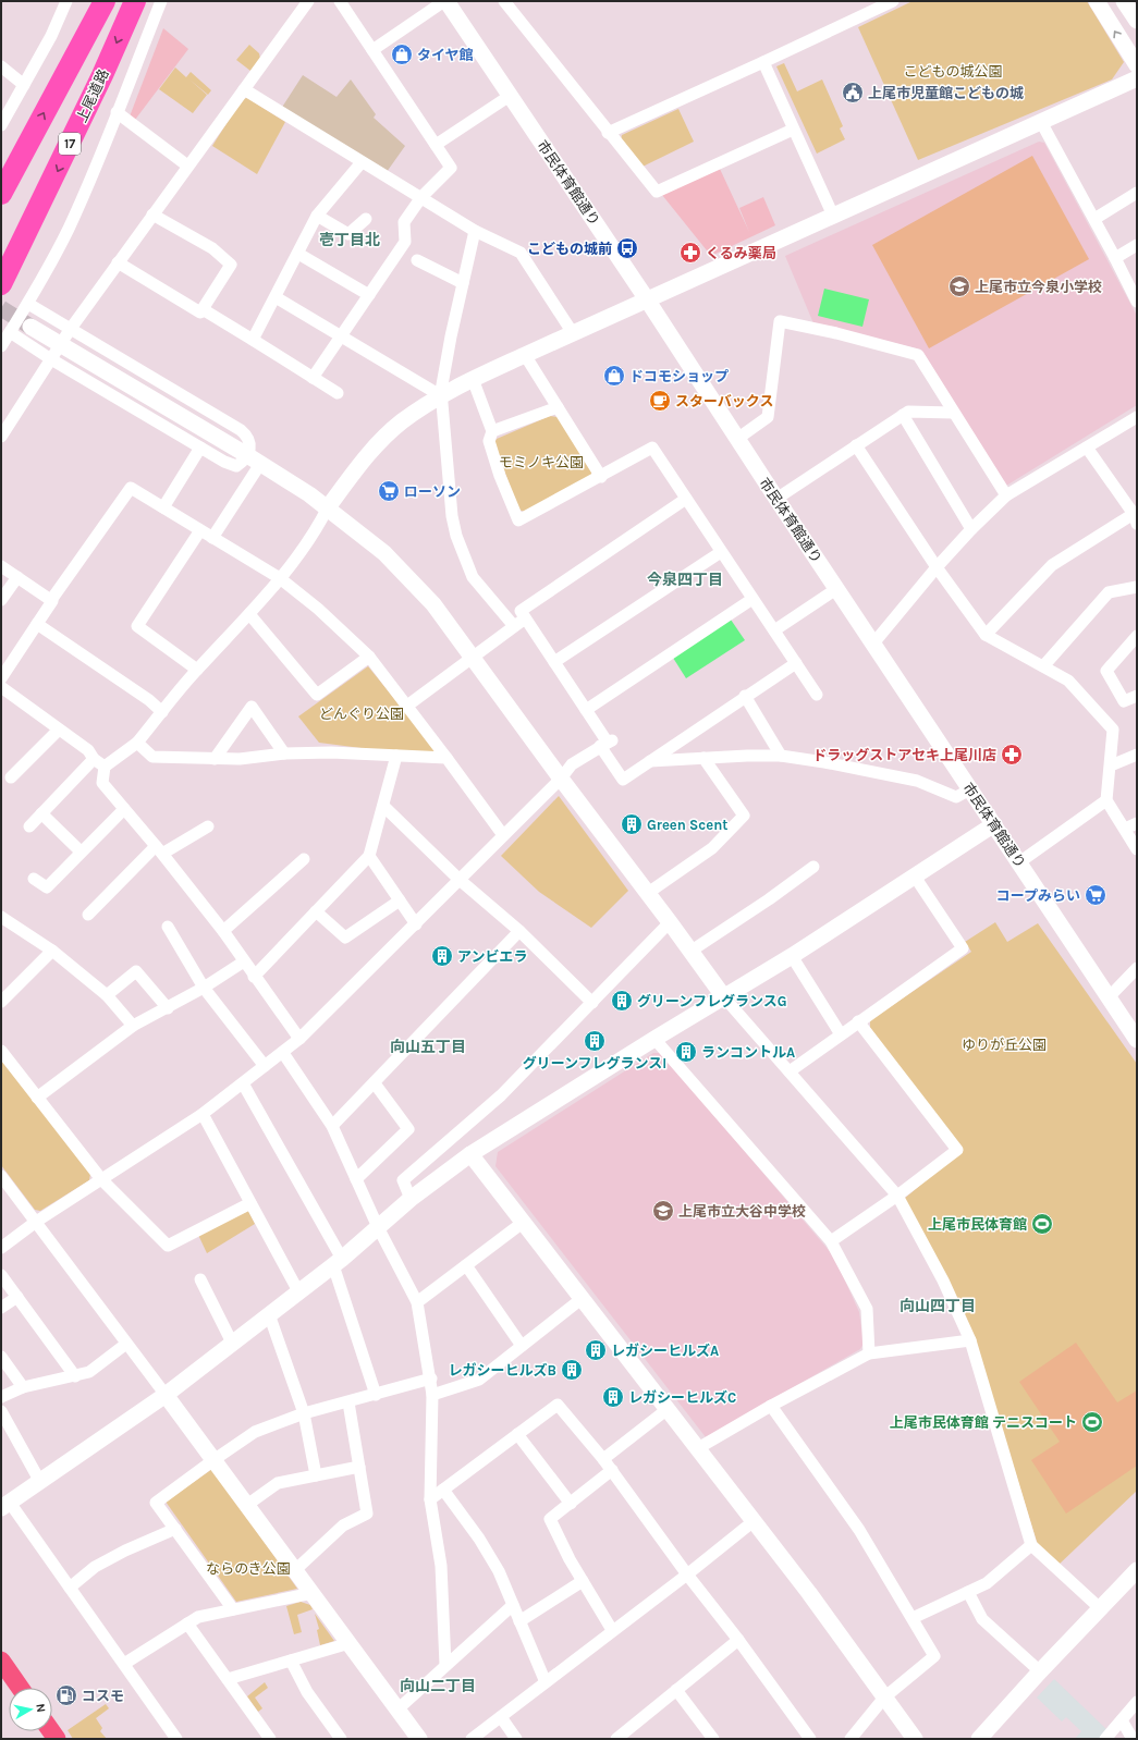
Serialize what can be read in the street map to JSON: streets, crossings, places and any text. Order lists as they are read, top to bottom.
{
  "streets": {
    "highway": ["上尾道路", "17"],
    "street": ["市民体育館通り"]
  },
  "districts": [
    "壱丁目北",
    "今泉四丁目",
    "向山五丁目",
    "向山四丁目",
    "向山二丁目"
  ],
  "parks": [
    "こどもの城公園",
    "モミノキ公園",
    "どんぐり公園",
    "ゆりが丘公園",
    "ならのき公園"
  ],
  "places": {
    "shop": ["タイヤ館", "ドコモショップ"],
    "public building": ["上尾市児童館こどもの城"],
    "bus stop": ["こどもの城前"],
    "pharmacy": ["くるみ薬局", "ドラッグストアセキ上尾川店"],
    "school or university": ["上尾市立今泉小学校", "上尾市立大谷中学校"],
    "cafe": ["スターバックス"],
    "supermarket": ["ローソン", "コープみらい"],
    "building": [
      "Green Scent",
      "アンビエラ",
      "グリーンフレグランスG",
      "グリーンフレグランスI",
      "ランコントルA",
      "レガシーヒルズA",
      "レガシーヒルズB",
      "レガシーヒルズC"
    ],
    "sports": ["上尾市民体育館", "上尾市民体育館 テニスコート"],
    "fuel station": ["コスモ"]
  },
  "north": "right"
}
